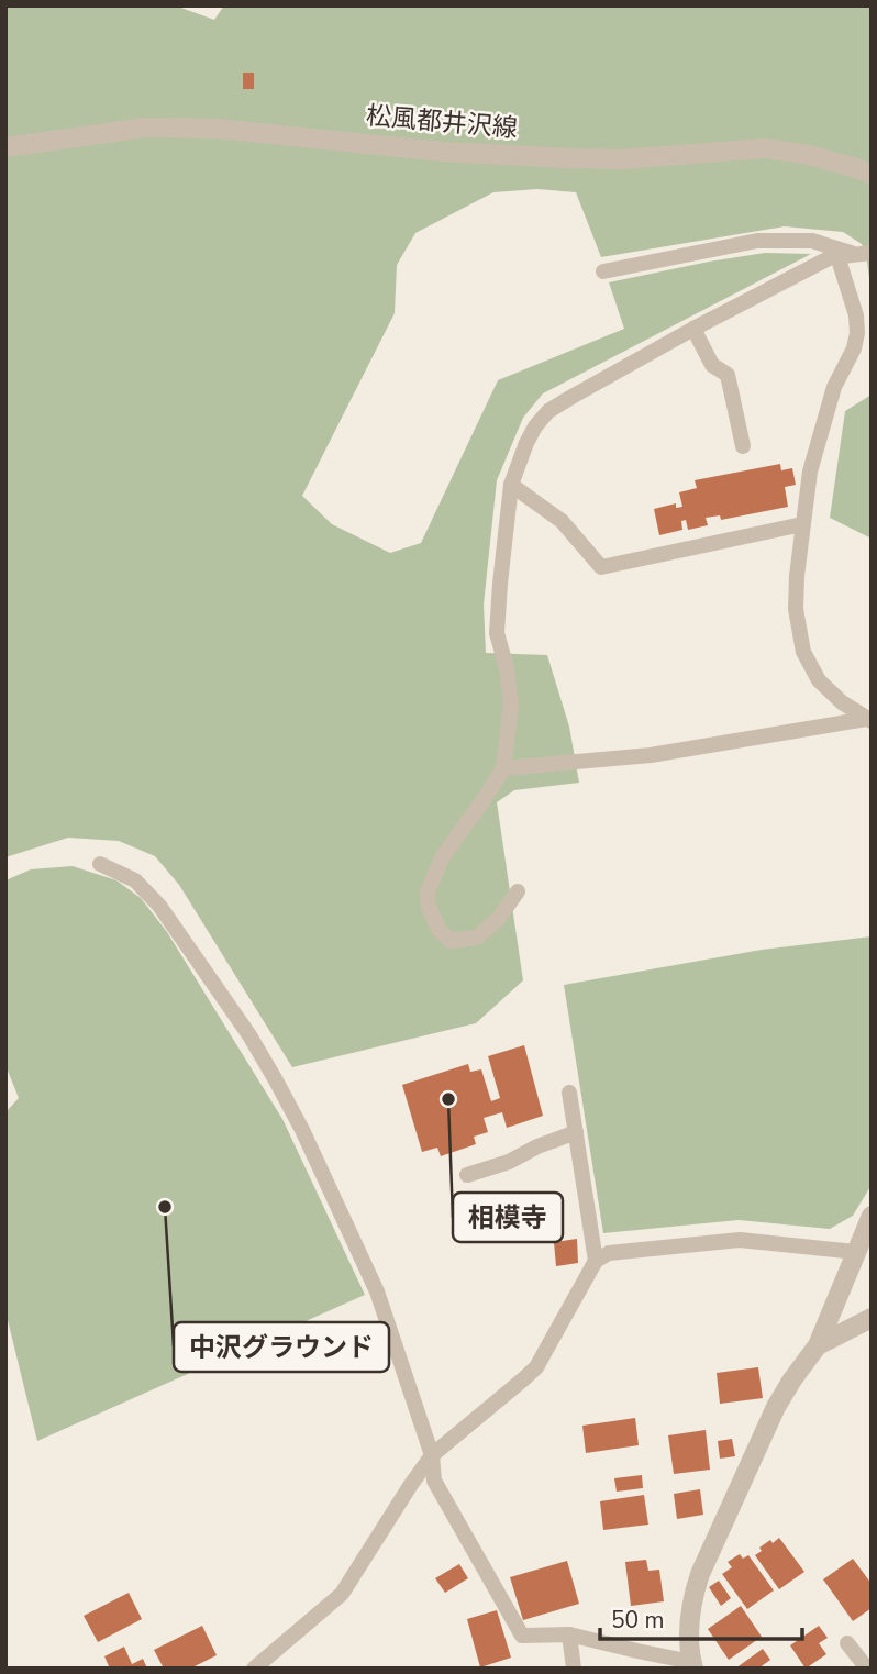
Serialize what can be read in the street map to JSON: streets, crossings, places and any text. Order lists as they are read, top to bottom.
{
  "streets": {
    "street": ["松風都井沢線"]
  },
  "places": ["相模寺", "中沢グラウンド"],
  "scale_bar": "50 m"
}
